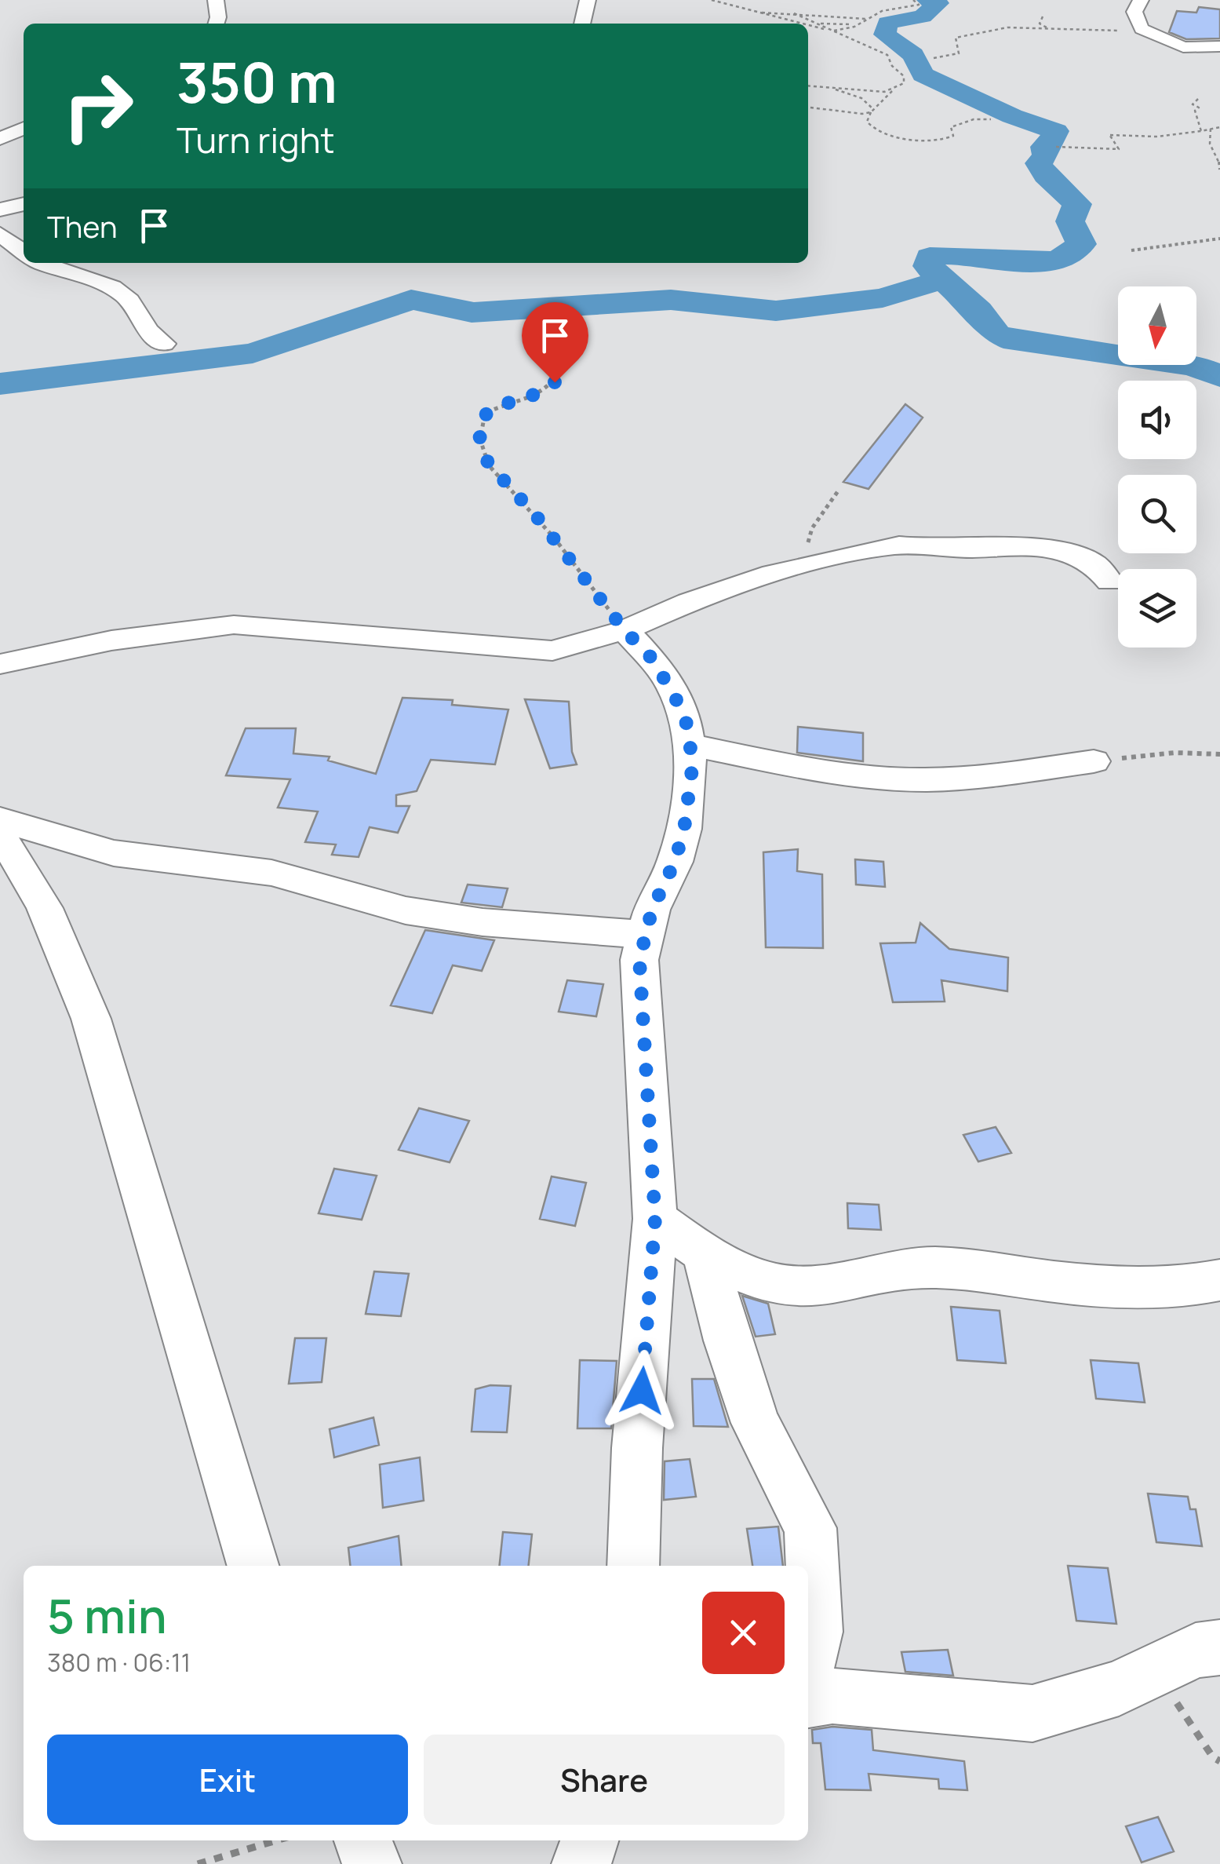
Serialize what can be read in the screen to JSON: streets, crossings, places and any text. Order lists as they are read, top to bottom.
{
  "north": "bottom",
  "page": {
    "turn": ["350 m", "Turn right"],
    "then": "Then",
    "heading": ["5 min", "380 m · 06:11"],
    "buttons": ["Exit", "Share"]
  }
}
